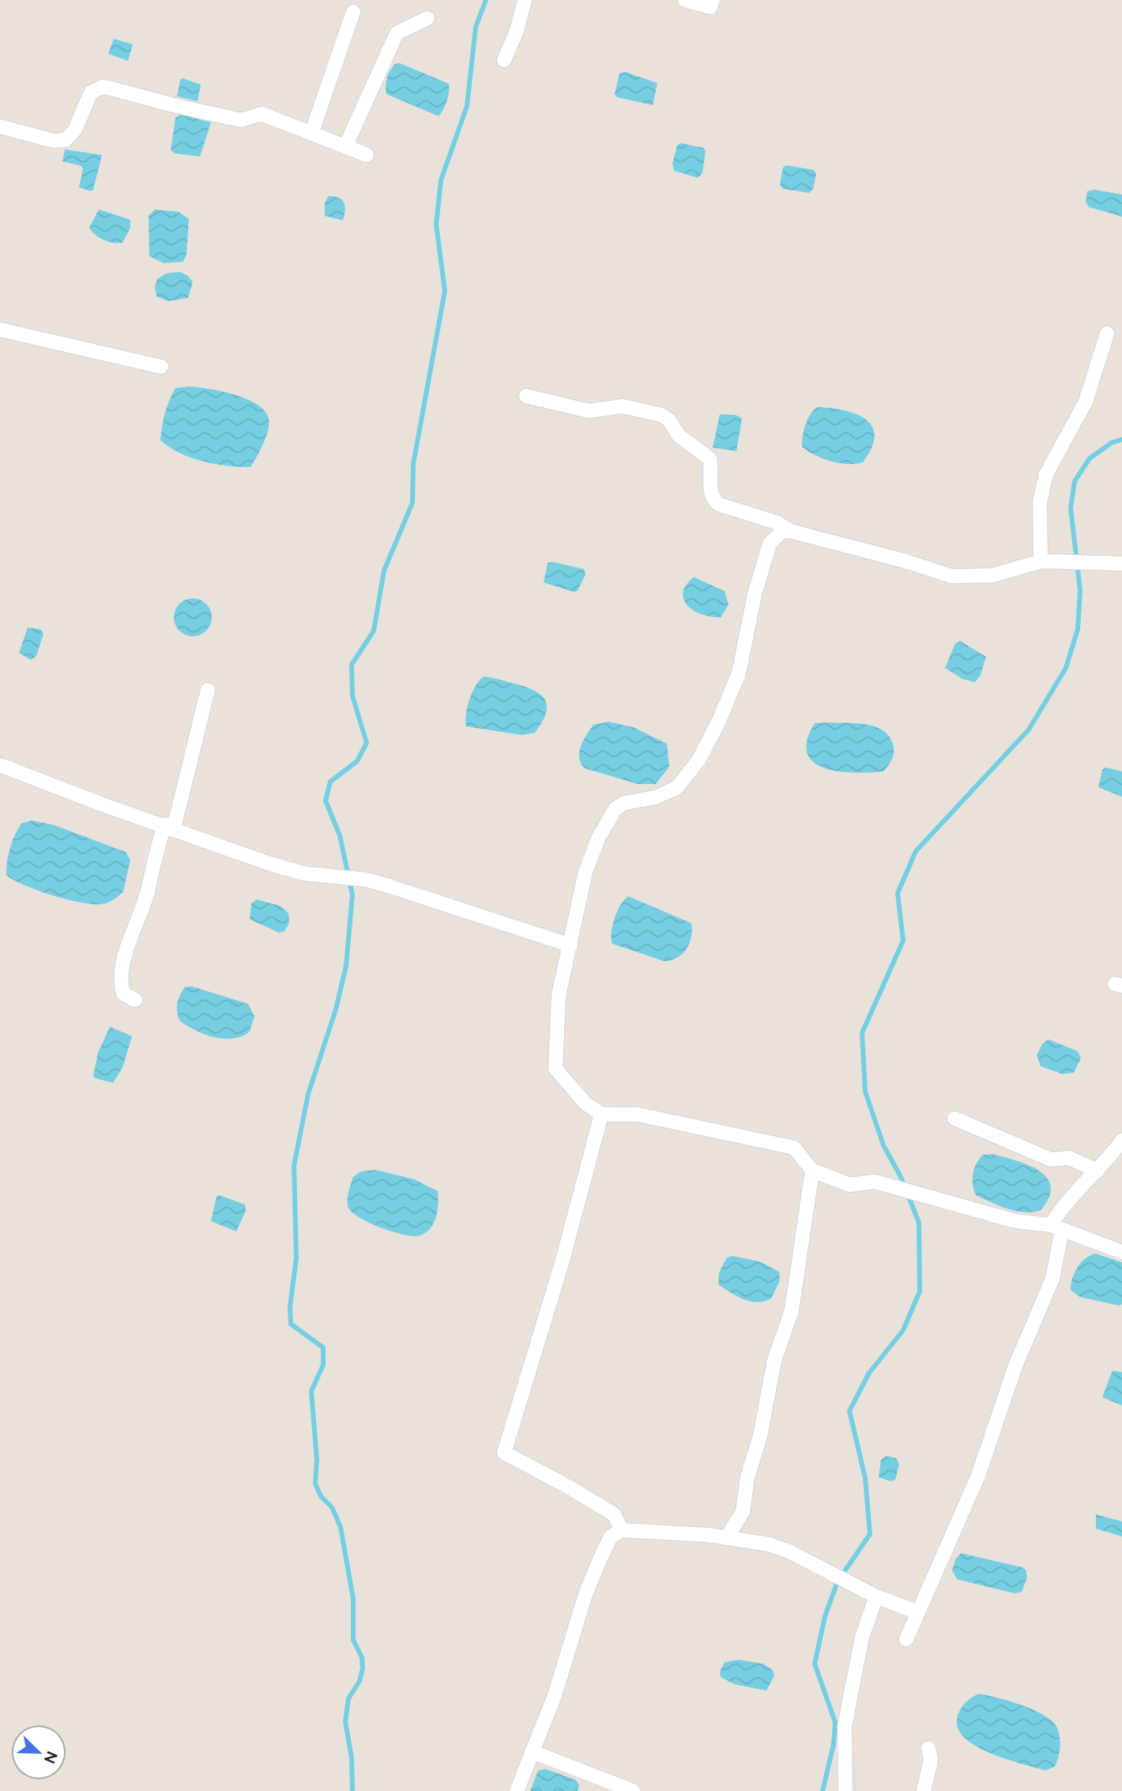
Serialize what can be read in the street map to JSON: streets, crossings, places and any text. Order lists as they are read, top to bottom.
{
  "north": "bottom right"
}
